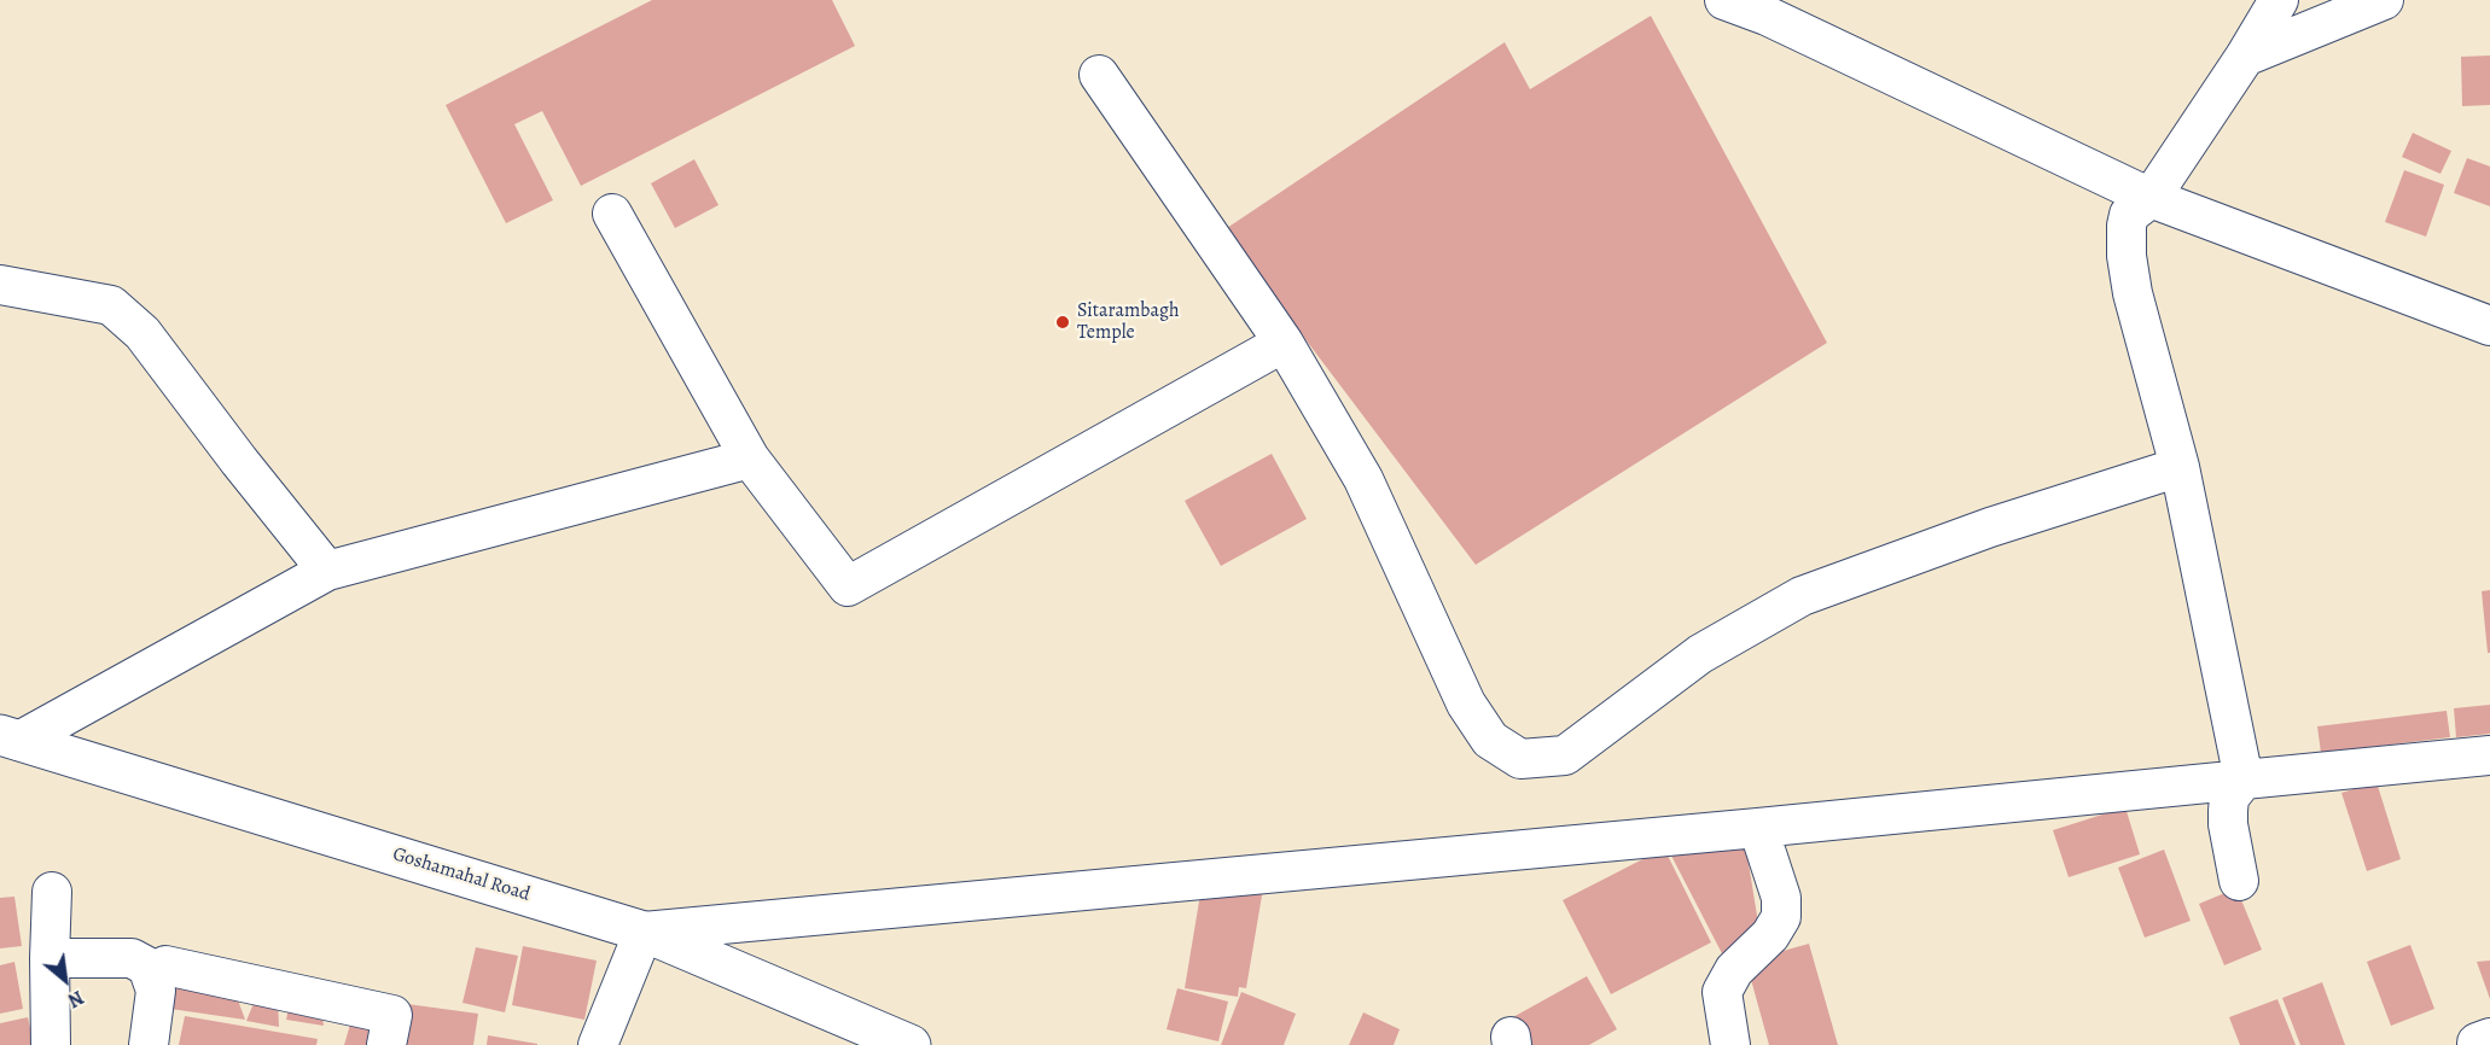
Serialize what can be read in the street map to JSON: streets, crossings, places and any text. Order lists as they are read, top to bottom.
{
  "streets": {
    "main road": ["Goshamahal Road"]
  },
  "places": ["Sitarambagh Temple"],
  "north": "bottom right"
}
